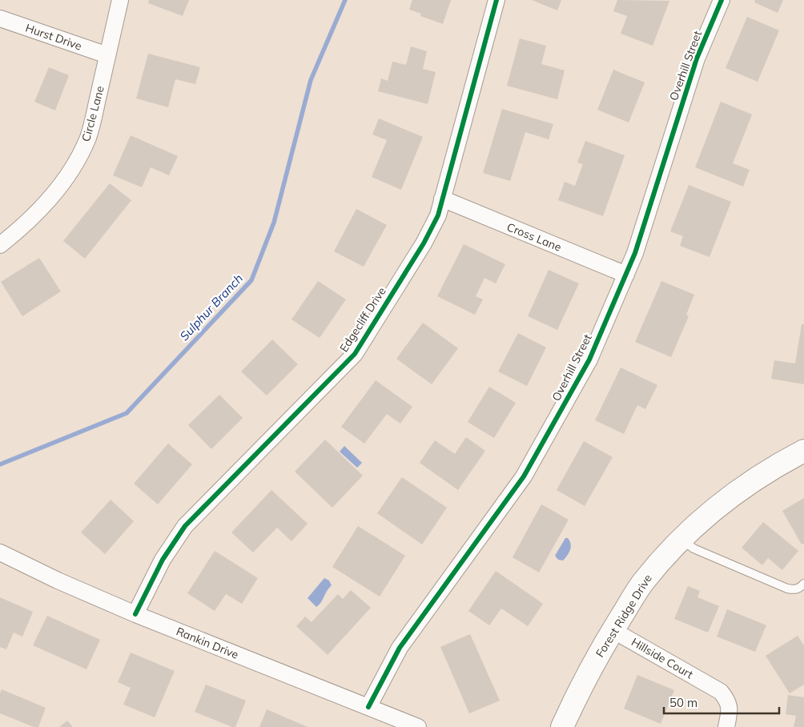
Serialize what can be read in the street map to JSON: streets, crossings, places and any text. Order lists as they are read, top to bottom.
{
  "streets": {
    "main road": ["Forest Ridge Drive"],
    "street": [
      "Hurst Drive",
      "Overhill Street",
      "Circle Lane",
      "Cross Lane",
      "Edgecliff Drive",
      "Rankin Drive",
      "Hillside Court"
    ]
  },
  "crossings": [
    ["Hurst Drive", "Circle Lane"],
    ["Overhill Street", "Cross Lane"],
    ["Overhill Street", "Rankin Drive"],
    ["Cross Lane", "Edgecliff Drive"],
    ["Edgecliff Drive", "Rankin Drive"],
    ["Forest Ridge Drive", "Hillside Court"]
  ],
  "water": ["Sulphur Branch"],
  "scale_bar": "50 m"
}
